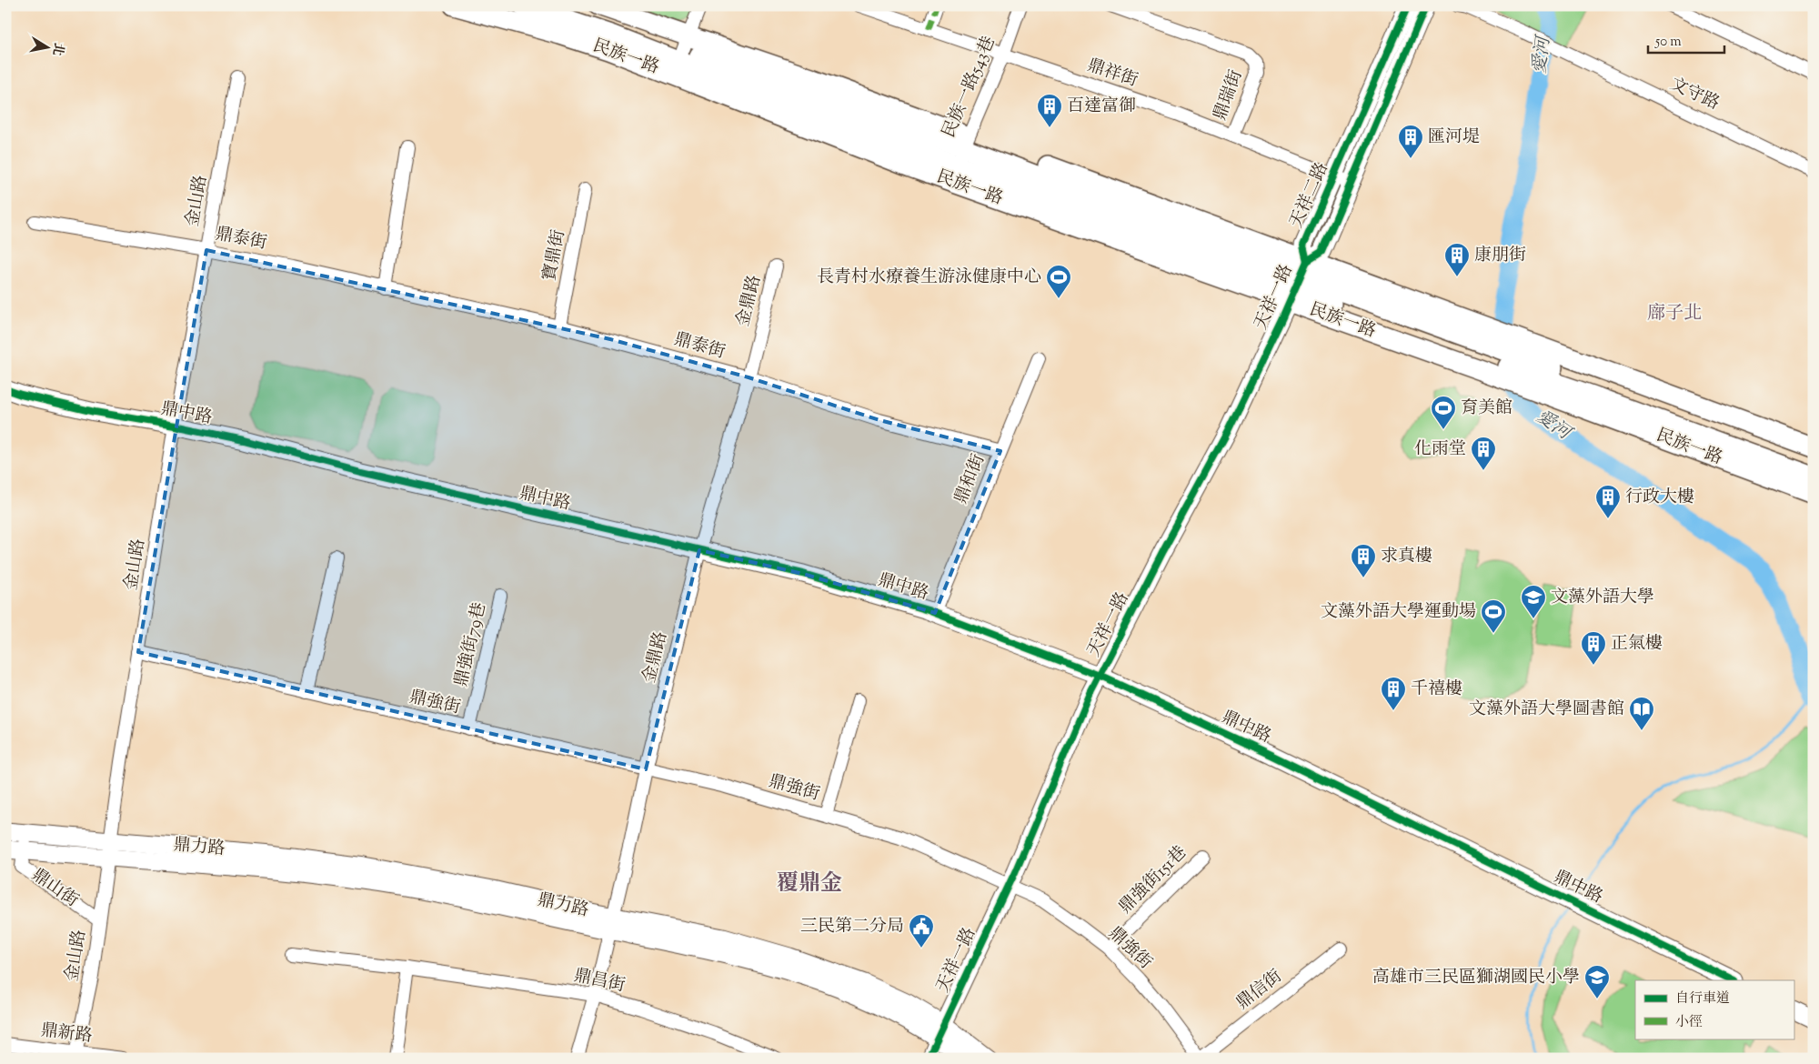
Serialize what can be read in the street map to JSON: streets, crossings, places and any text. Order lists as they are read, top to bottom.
{
  "streets": {
    "main road": ["民族一路"],
    "street": [
      "鼎祥街",
      "民族一路543巷",
      "文守路",
      "鼎瑞街",
      "天祥二路",
      "金山路",
      "鼎泰街",
      "寶鼎街",
      "天祥一路",
      "金鼎路",
      "鼎中路",
      "鼎和街",
      "鼎強街79巷",
      "鼎強街",
      "鼎力路",
      "鼎強街151巷",
      "鼎山街",
      "鼎昌街",
      "鼎信街",
      "鼎新路"
    ]
  },
  "crossings": [
    ["民族一路", "民族一路543巷"],
    ["民族一路", "天祥二路"],
    ["民族一路", "天祥一路"],
    ["鼎祥街", "民族一路543巷"],
    ["鼎祥街", "鼎瑞街"],
    ["鼎祥街", "天祥二路"],
    ["天祥二路", "天祥一路"],
    ["金山路", "鼎泰街"],
    ["金山路", "鼎中路"],
    ["金山路", "鼎強街"],
    ["金山路", "鼎力路"],
    ["金山路", "鼎山街"],
    ["金山路", "鼎新路"],
    ["鼎泰街", "寶鼎街"],
    ["鼎泰街", "金鼎路"],
    ["鼎泰街", "鼎和街"],
    ["天祥一路", "鼎中路"],
    ["天祥一路", "鼎強街"],
    ["天祥一路", "鼎力路"],
    ["金鼎路", "鼎中路"],
    ["金鼎路", "鼎強街"],
    ["金鼎路", "鼎力路"],
    ["金鼎路", "鼎昌街"],
    ["鼎中路", "鼎和街"],
    ["鼎強街79巷", "鼎強街"],
    ["鼎強街", "鼎強街151巷"],
    ["鼎強街", "鼎信街"],
    ["鼎力路", "鼎山街"]
  ],
  "districts": ["廍子北", "覆鼎金"],
  "water": ["愛河"],
  "places": {
    "building": [
      "百達富御",
      "匯河堤",
      "康朋街",
      "化雨堂",
      "行政大樓",
      "求真樓",
      "正氣樓",
      "千禧樓"
    ],
    "sports": ["長青村水療養生游泳健康中心", "育美館", "文藻外語大學運動場"],
    "school or university": ["文藻外語大學", "高雄市三民區獅湖國民小學"],
    "library": ["文藻外語大學圖書館"],
    "public building": ["三民第二分局"]
  },
  "legend": ["自行車道", "小徑"],
  "scale_bar": "50 m",
  "north": "right"
}
